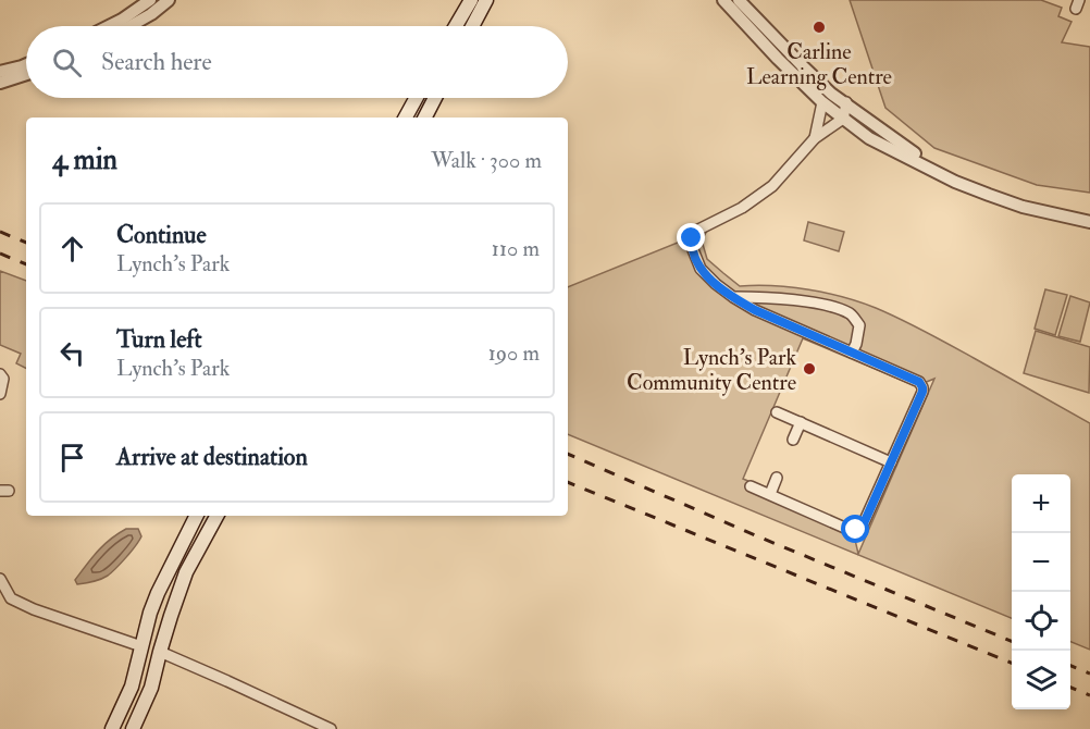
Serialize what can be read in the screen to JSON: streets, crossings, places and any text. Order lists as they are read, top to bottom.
{
  "places": ["Carline Learning Centre", "Lynch's Park Community Centre"],
  "page": {
    "search": "Search here",
    "heading": ["4 min", "Walk · 300 m"],
    "list": [
      ["Continue", "Lynch's Park", "110 m"],
      ["Turn left", "Lynch's Park", "190 m"],
      "Arrive at destination"
    ],
    "map_buttons": ["+", "−"]
  }
}
